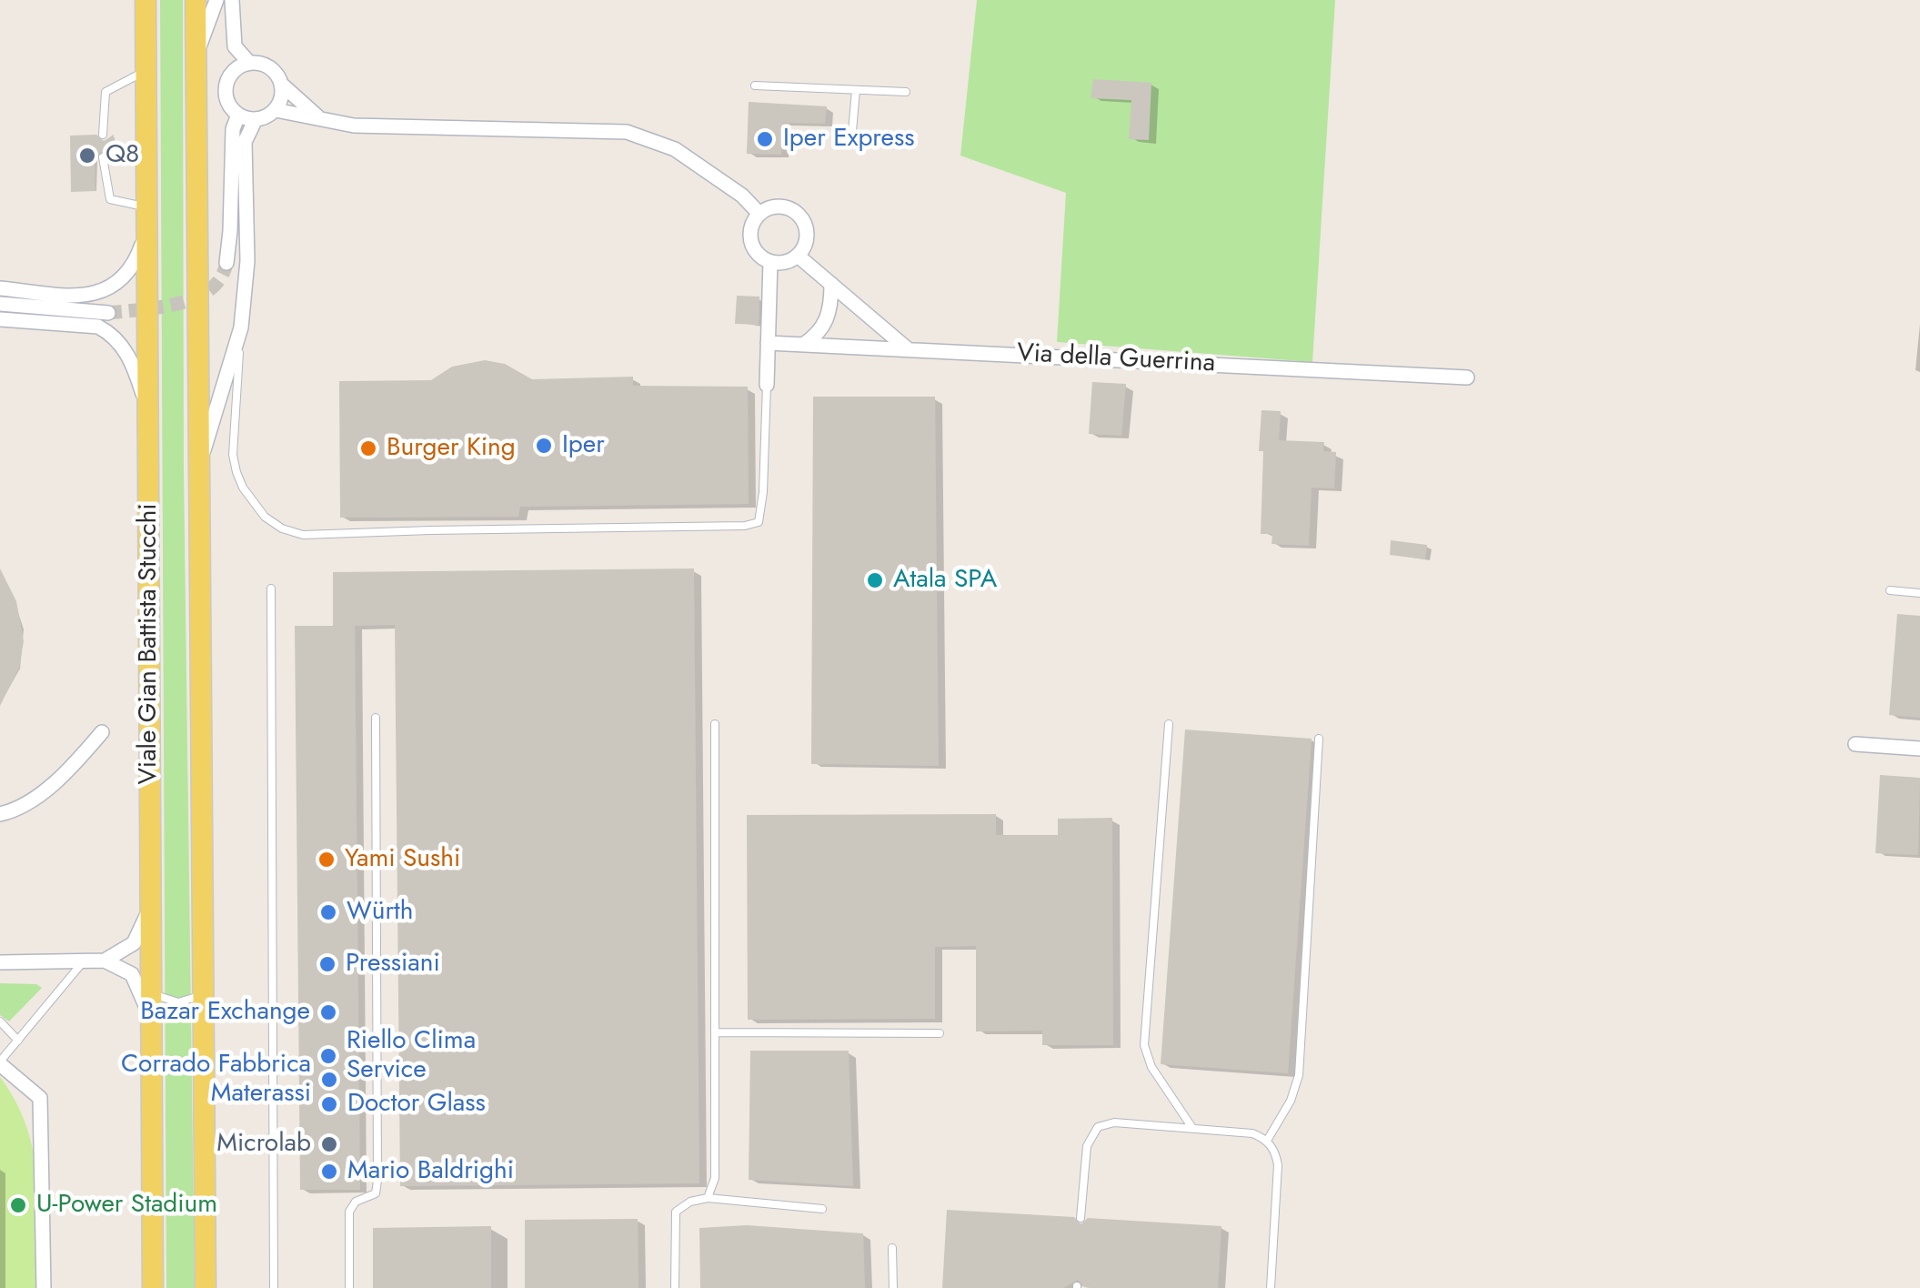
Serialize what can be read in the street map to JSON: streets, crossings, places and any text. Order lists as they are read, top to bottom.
{
  "streets": {
    "main road": ["Viale Gian Battista Stucchi"],
    "street": ["Via della Guerrina"]
  },
  "places": [
    "Iper Express",
    "Q8",
    "Iper",
    "Burger King",
    "Atala SPA",
    "Yami Sushi",
    "Würth",
    "Pressiani",
    "Bazar Exchange",
    "Riello Clima Service",
    "Corrado Fabbrica Materassi",
    "Doctor Glass",
    "Microlab",
    "Mario Baldrighi",
    "U-Power Stadium"
  ]
}
